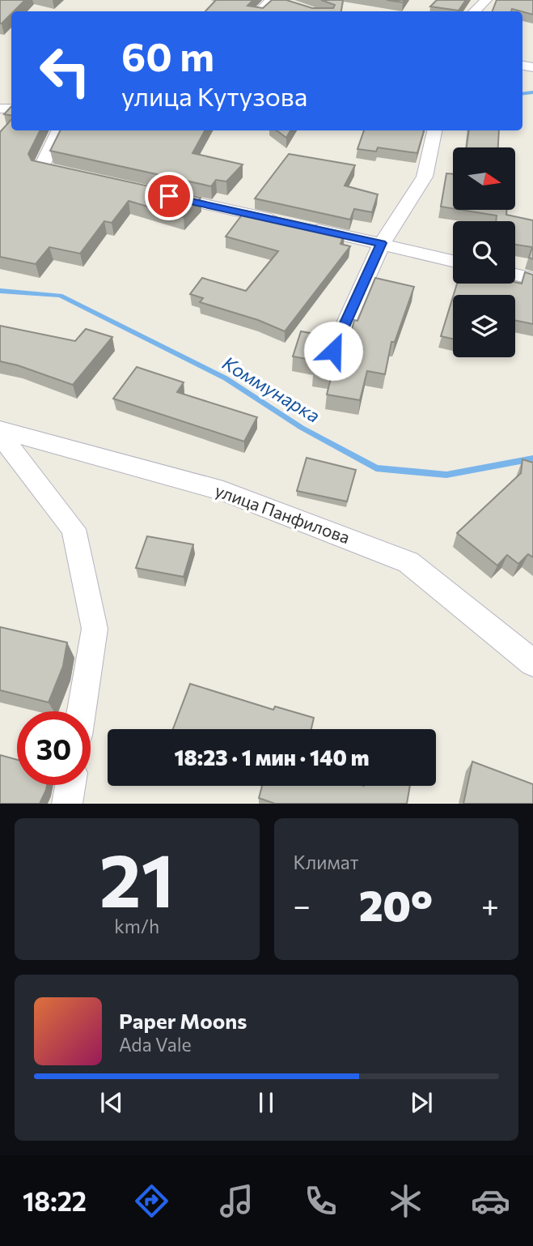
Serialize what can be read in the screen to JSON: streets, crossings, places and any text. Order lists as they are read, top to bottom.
{
  "streets": {
    "street": ["улица Панфилова"]
  },
  "water": ["Коммунарка"],
  "north": "right",
  "page": {
    "turn": ["60 m", "улица Кутузова"],
    "limit": "30",
    "trip": "18:23 · 1 мин · 140 m",
    "tile": [
      ["21", "km/h"],
      "Климат"
    ],
    "heat": ["−", "20°", "+"],
    "song": ["Paper Moons", "Ada Vale"],
    "tabs": "18:22"
  }
}
